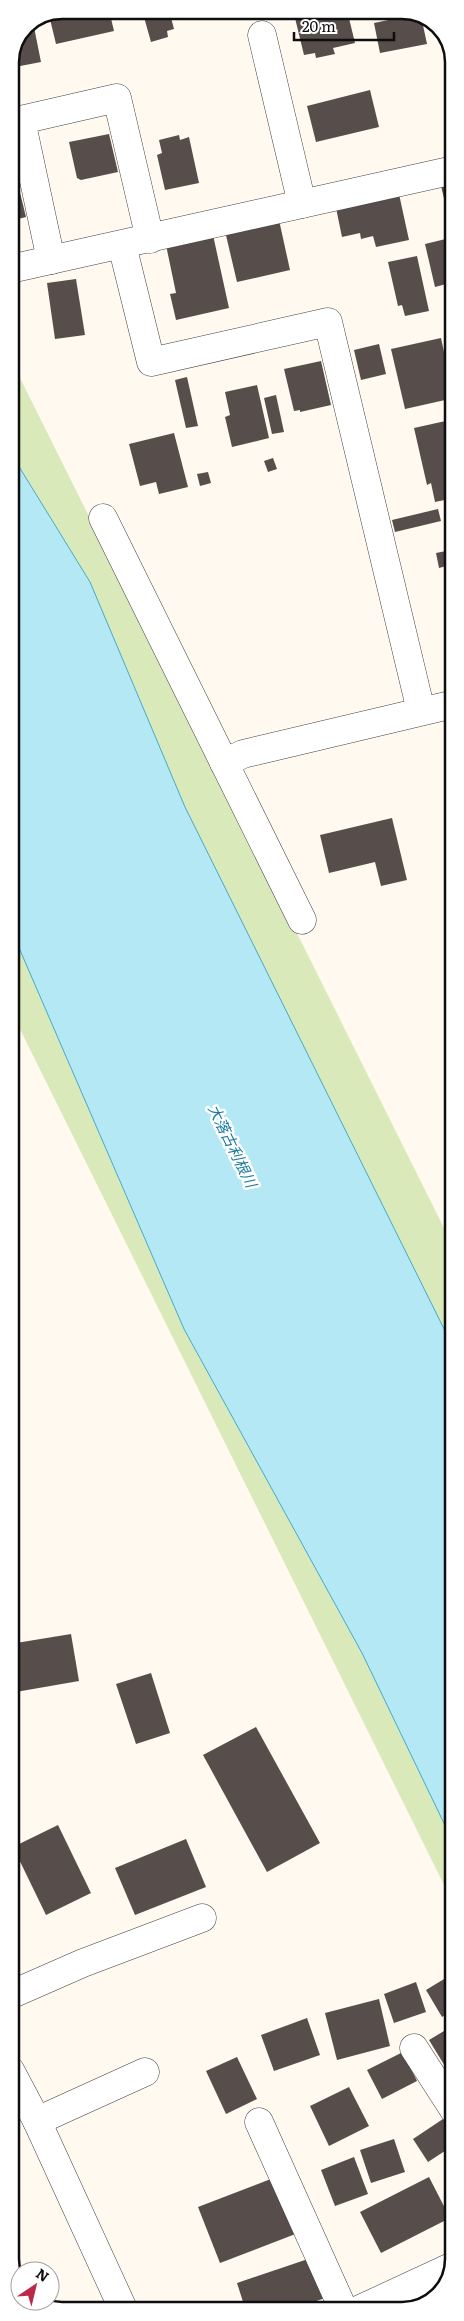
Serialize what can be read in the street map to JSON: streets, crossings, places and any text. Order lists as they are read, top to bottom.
{
  "water": ["大落古利根川"],
  "scale_bar": "20 m",
  "north": "top right"
}
